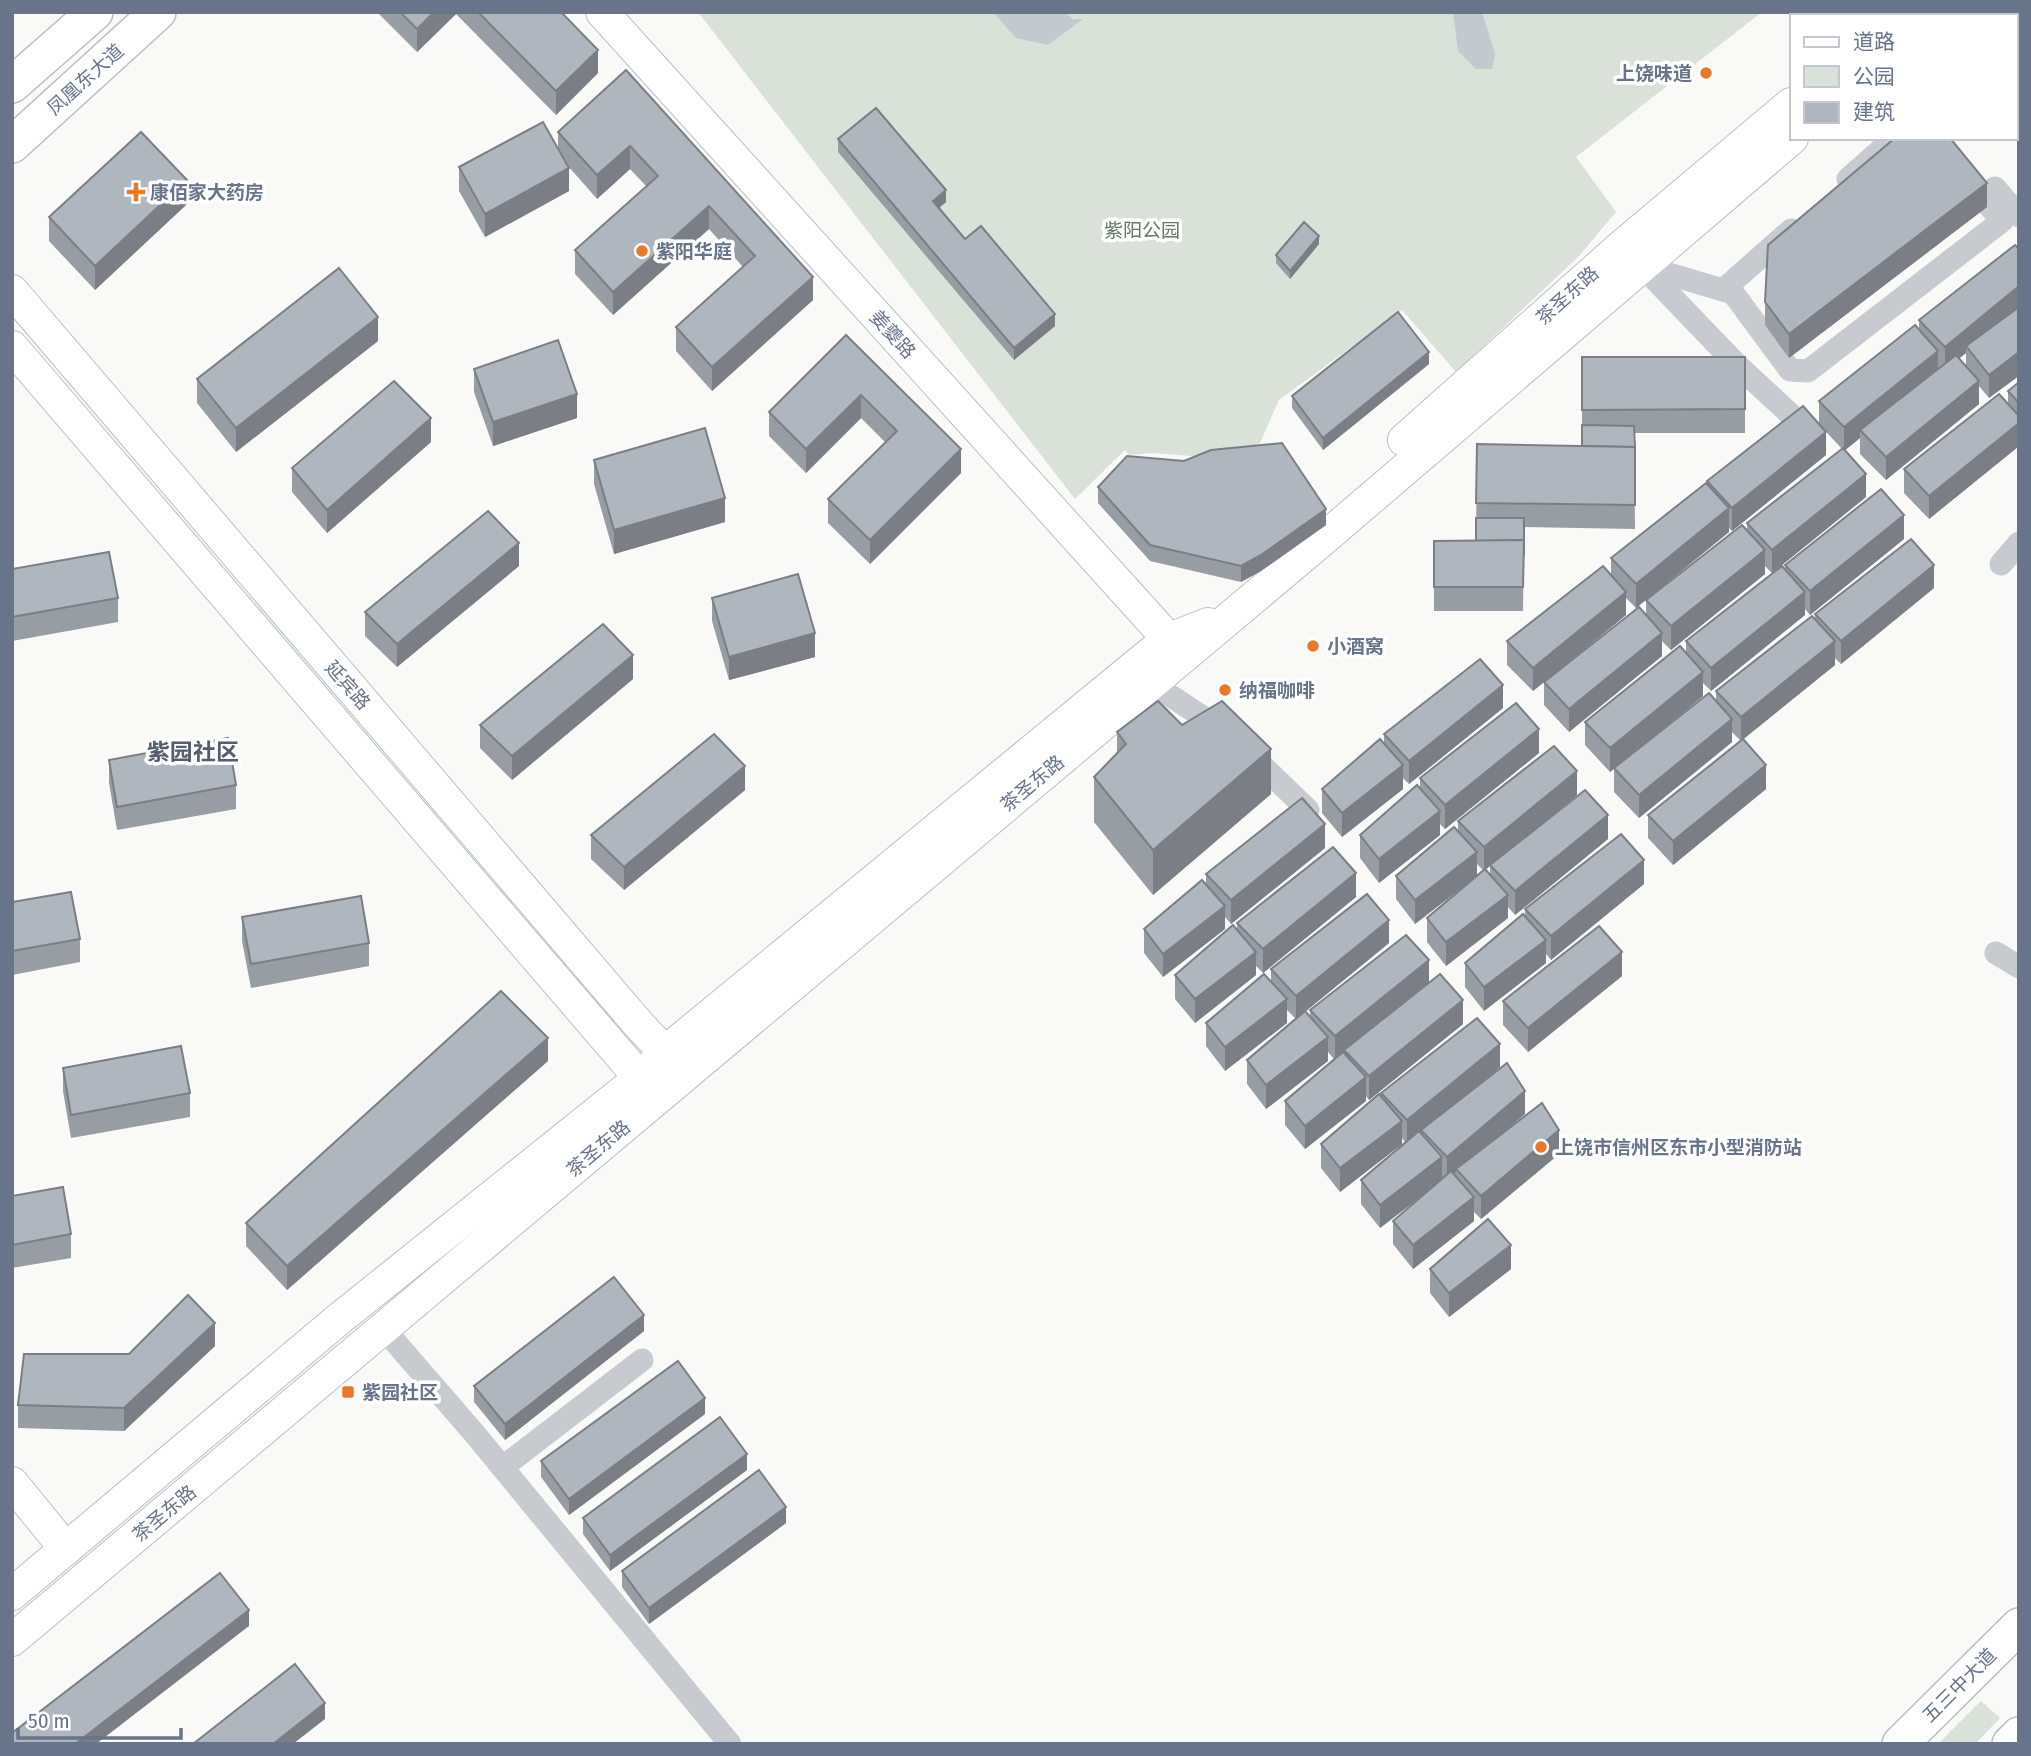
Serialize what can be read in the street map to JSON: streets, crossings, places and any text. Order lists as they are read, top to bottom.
{
  "streets": {
    "main road": [
      "凤凰东大道",
      "茶圣东路",
      "姜夔路",
      "延宾路",
      "五三中大道"
    ]
  },
  "crossings": [
    ["茶圣东路", "姜夔路"],
    ["茶圣东路", "延宾路"]
  ],
  "districts": ["紫园社区"],
  "parks": ["紫阳公园"],
  "places": {
    "other": [
      "上饶味道",
      "紫阳华庭",
      "小酒窝",
      "纳福咖啡",
      "上饶市信州区东市小型消防站"
    ],
    "health": ["康佰家大药房"],
    "transit": ["紫园社区"]
  },
  "legend": ["道路", "公园", "建筑"],
  "scale_bar": "50 m"
}
